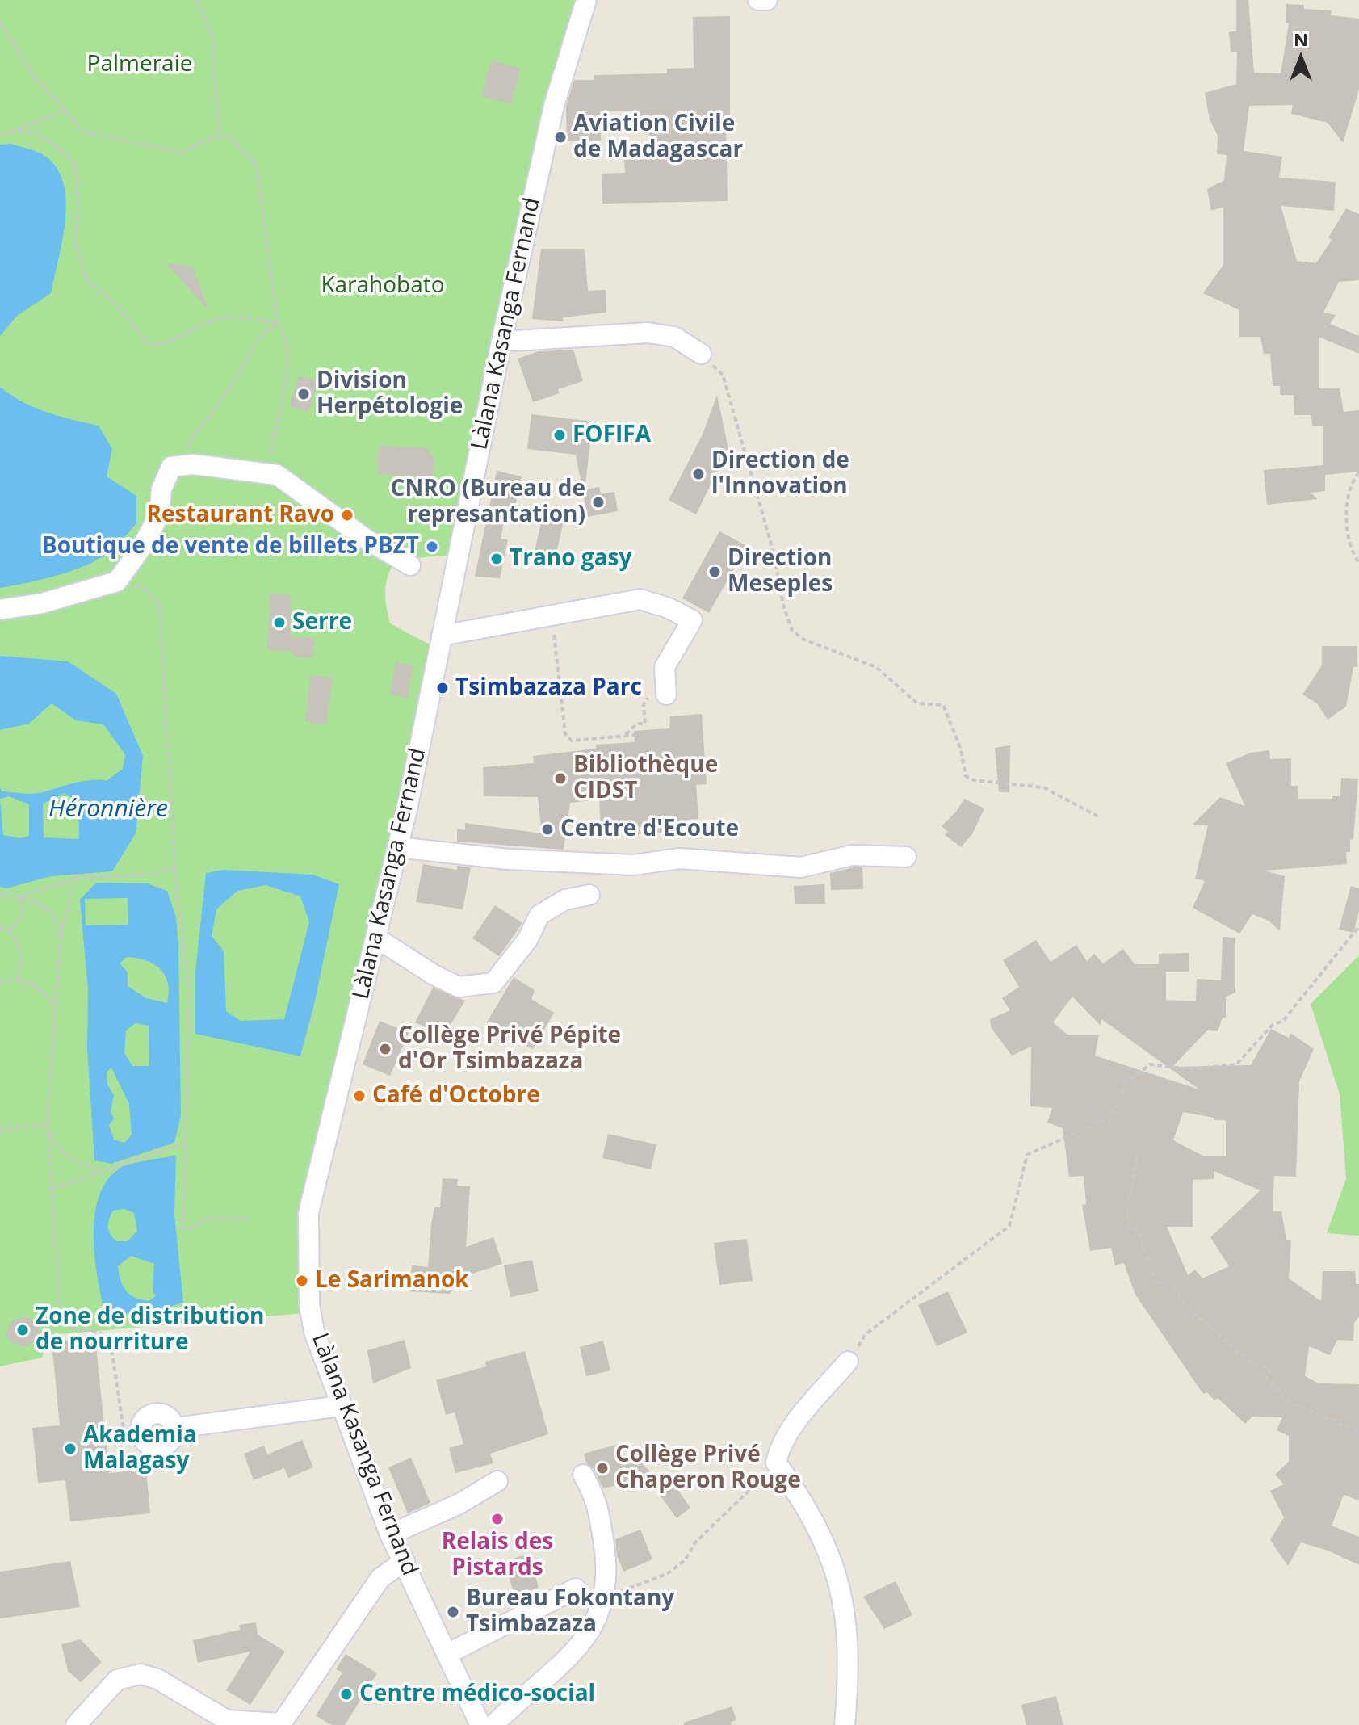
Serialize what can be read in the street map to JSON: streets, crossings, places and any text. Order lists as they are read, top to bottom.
{
  "streets": {
    "street": ["Làlana Kasanga Fernand"]
  },
  "water": ["Héronnière"],
  "parks": ["Palmeraie", "Karahobato"],
  "places": [
    "Aviation Civile de Madagascar",
    "Division Herpétologie",
    "FOFIFA",
    "Direction de l'Innovation",
    "CNRO (Bureau de represantation)",
    "Restaurant Ravo",
    "Boutique de vente de billets PBZT",
    "Trano gasy",
    "Direction Meseples",
    "Serre",
    "Tsimbazaza Parc",
    "Bibliothèque CIDST",
    "Centre d'Ecoute",
    "Collège Privé Pépite d'Or Tsimbazaza",
    "Café d'Octobre",
    "Le Sarimanok",
    "Zone de distribution de nourriture",
    "Akademia Malagasy",
    "Collège Privé Chaperon Rouge",
    "Relais des Pistards",
    "Bureau Fokontany Tsimbazaza",
    "Centre médico-social"
  ],
  "north": "top"
}
